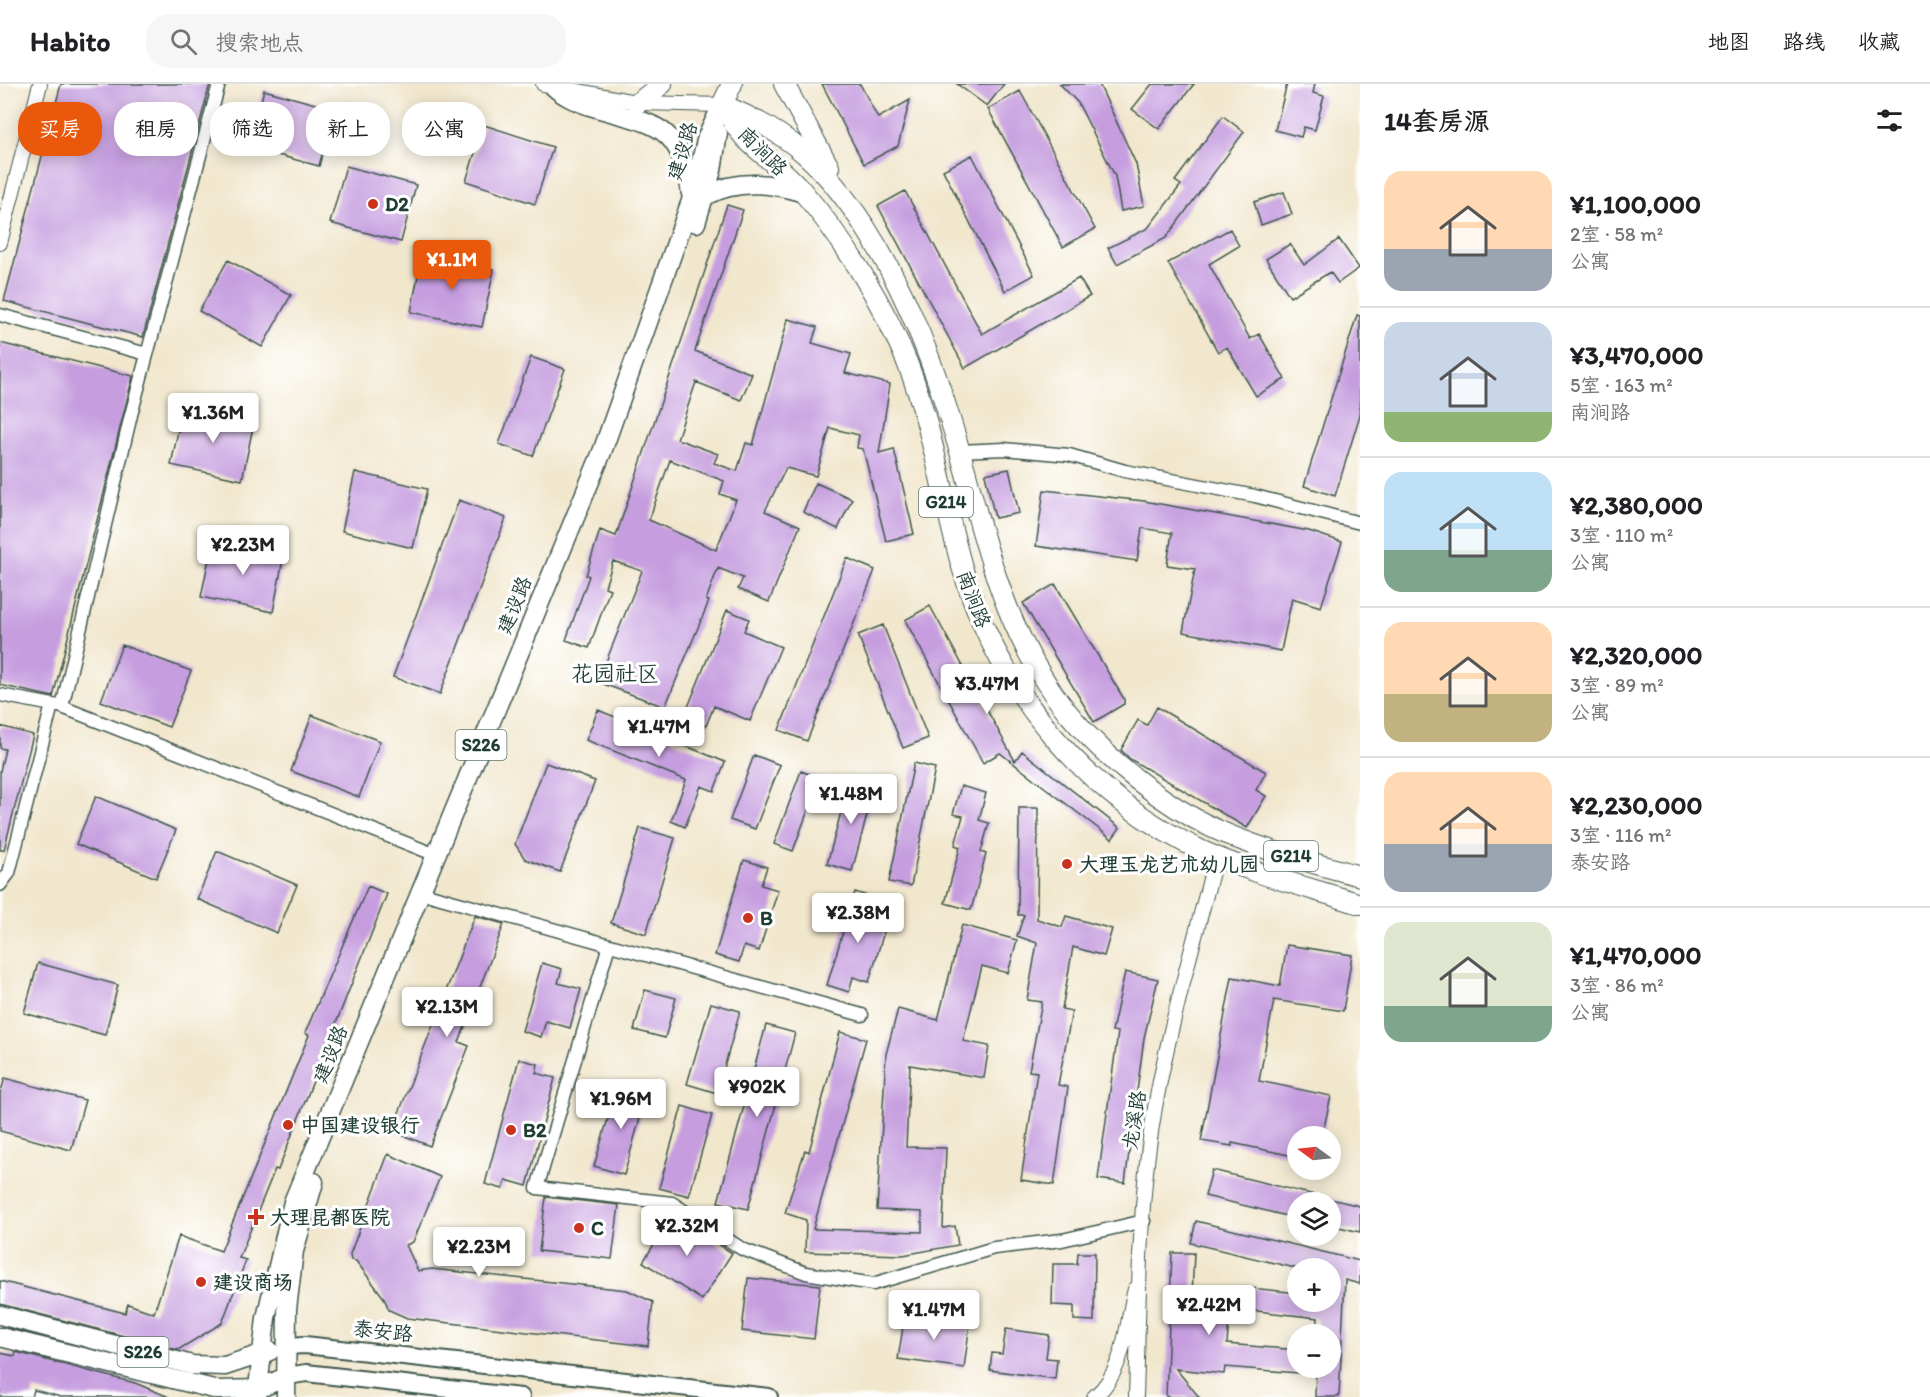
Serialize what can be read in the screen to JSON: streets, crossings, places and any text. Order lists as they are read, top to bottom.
{
  "streets": {
    "highway": ["南涧路", "G214"],
    "main road": ["建设路", "S226", "泰安路"],
    "street": ["龙溪路"]
  },
  "crossings": [
    ["建设路", "南涧路"],
    ["建设路", "S226"],
    ["建设路", "泰安路"],
    ["南涧路", "龙溪路"]
  ],
  "districts": ["花园社区"],
  "places": {
    "other": [
      "D2",
      "大理玉龙艺术幼儿园",
      "B",
      "中国建设银行",
      "B2",
      "C",
      "建设商场"
    ],
    "health": ["大理昆都医院"]
  },
  "north": "left",
  "page": {
    "header": "Habito",
    "search": "搜索地点",
    "nav": ["地图", "路线", "收藏"],
    "heading": "14套房源",
    "chip": [
      "买房",
      "租房",
      "筛选",
      "新上",
      "公寓"
    ],
    "list": [
      {
        "name": "¥1,100,000",
        "note": "2室 · 58 m² · 公寓"
      },
      {
        "name": "¥3,470,000",
        "note": "5室 · 163 m² · 南涧路"
      },
      {
        "name": "¥2,380,000",
        "note": "3室 · 110 m² · 公寓"
      },
      {
        "name": "¥2,320,000",
        "note": "3室 · 89 m² · 公寓"
      },
      {
        "name": "¥2,230,000",
        "note": "3室 · 116 m² · 泰安路"
      },
      {
        "name": "¥1,470,000",
        "note": "3室 · 86 m² · 公寓"
      }
    ],
    "price": [
      "¥1.1M",
      "¥1.36M",
      "¥2.23M",
      "¥3.47M",
      "¥1.47M",
      "¥1.48M",
      "¥2.38M",
      "¥2.13M",
      "¥902K",
      "¥1.96M",
      "¥2.32M",
      "¥2.23M",
      "¥2.42M",
      "¥1.47M"
    ],
    "map_buttons": ["+", "−"]
  }
}
